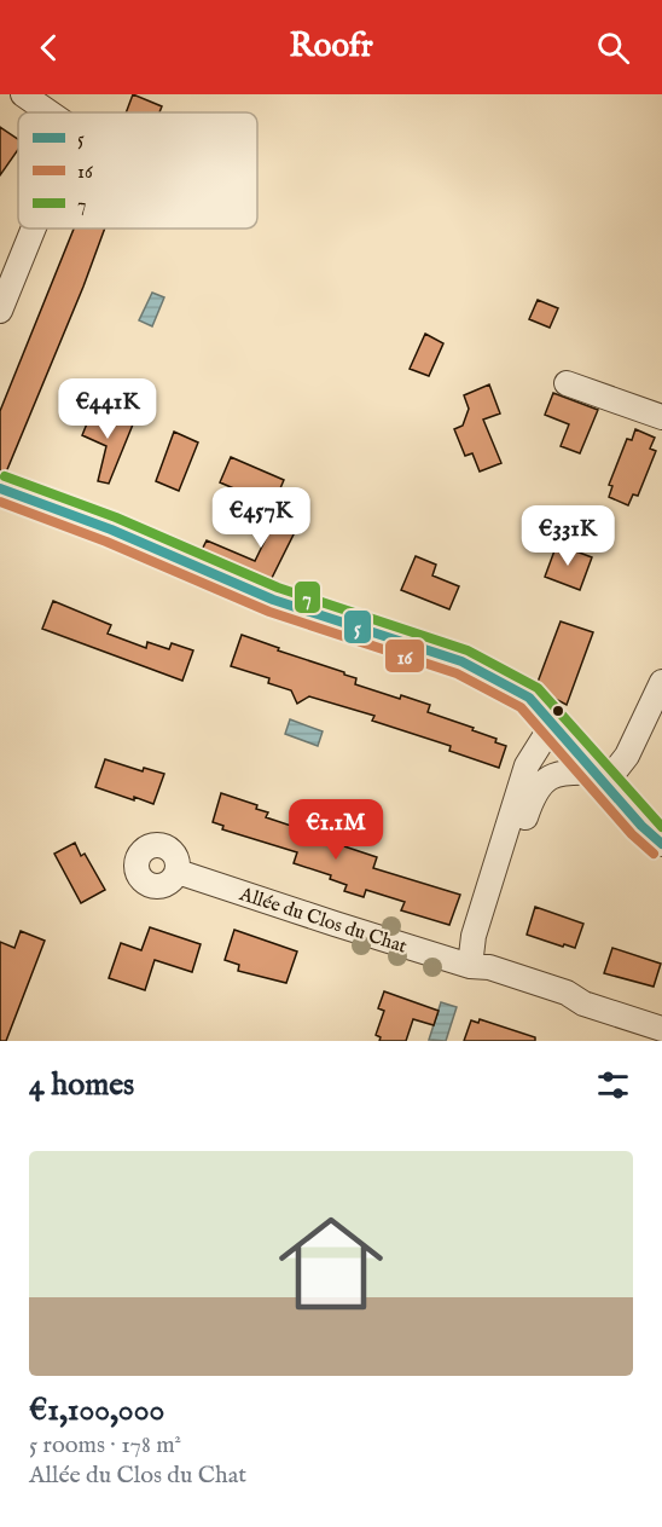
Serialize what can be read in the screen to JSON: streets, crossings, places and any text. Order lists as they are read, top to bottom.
{
  "streets": {
    "street": ["Allée du Clos du Chat"]
  },
  "lines": ["transit line 7", "transit line 5", "transit line 16"],
  "legend": ["5", "16", "7"],
  "page": {
    "header": "Roofr",
    "price": [
      "€441K",
      "€457K",
      "€331K",
      "€1.1M"
    ],
    "heading": "4 homes",
    "list": [
      {
        "name": "€1,100,000",
        "note": "5 rooms · 178 m² · Allée du Clos du Chat"
      }
    ]
  }
}
